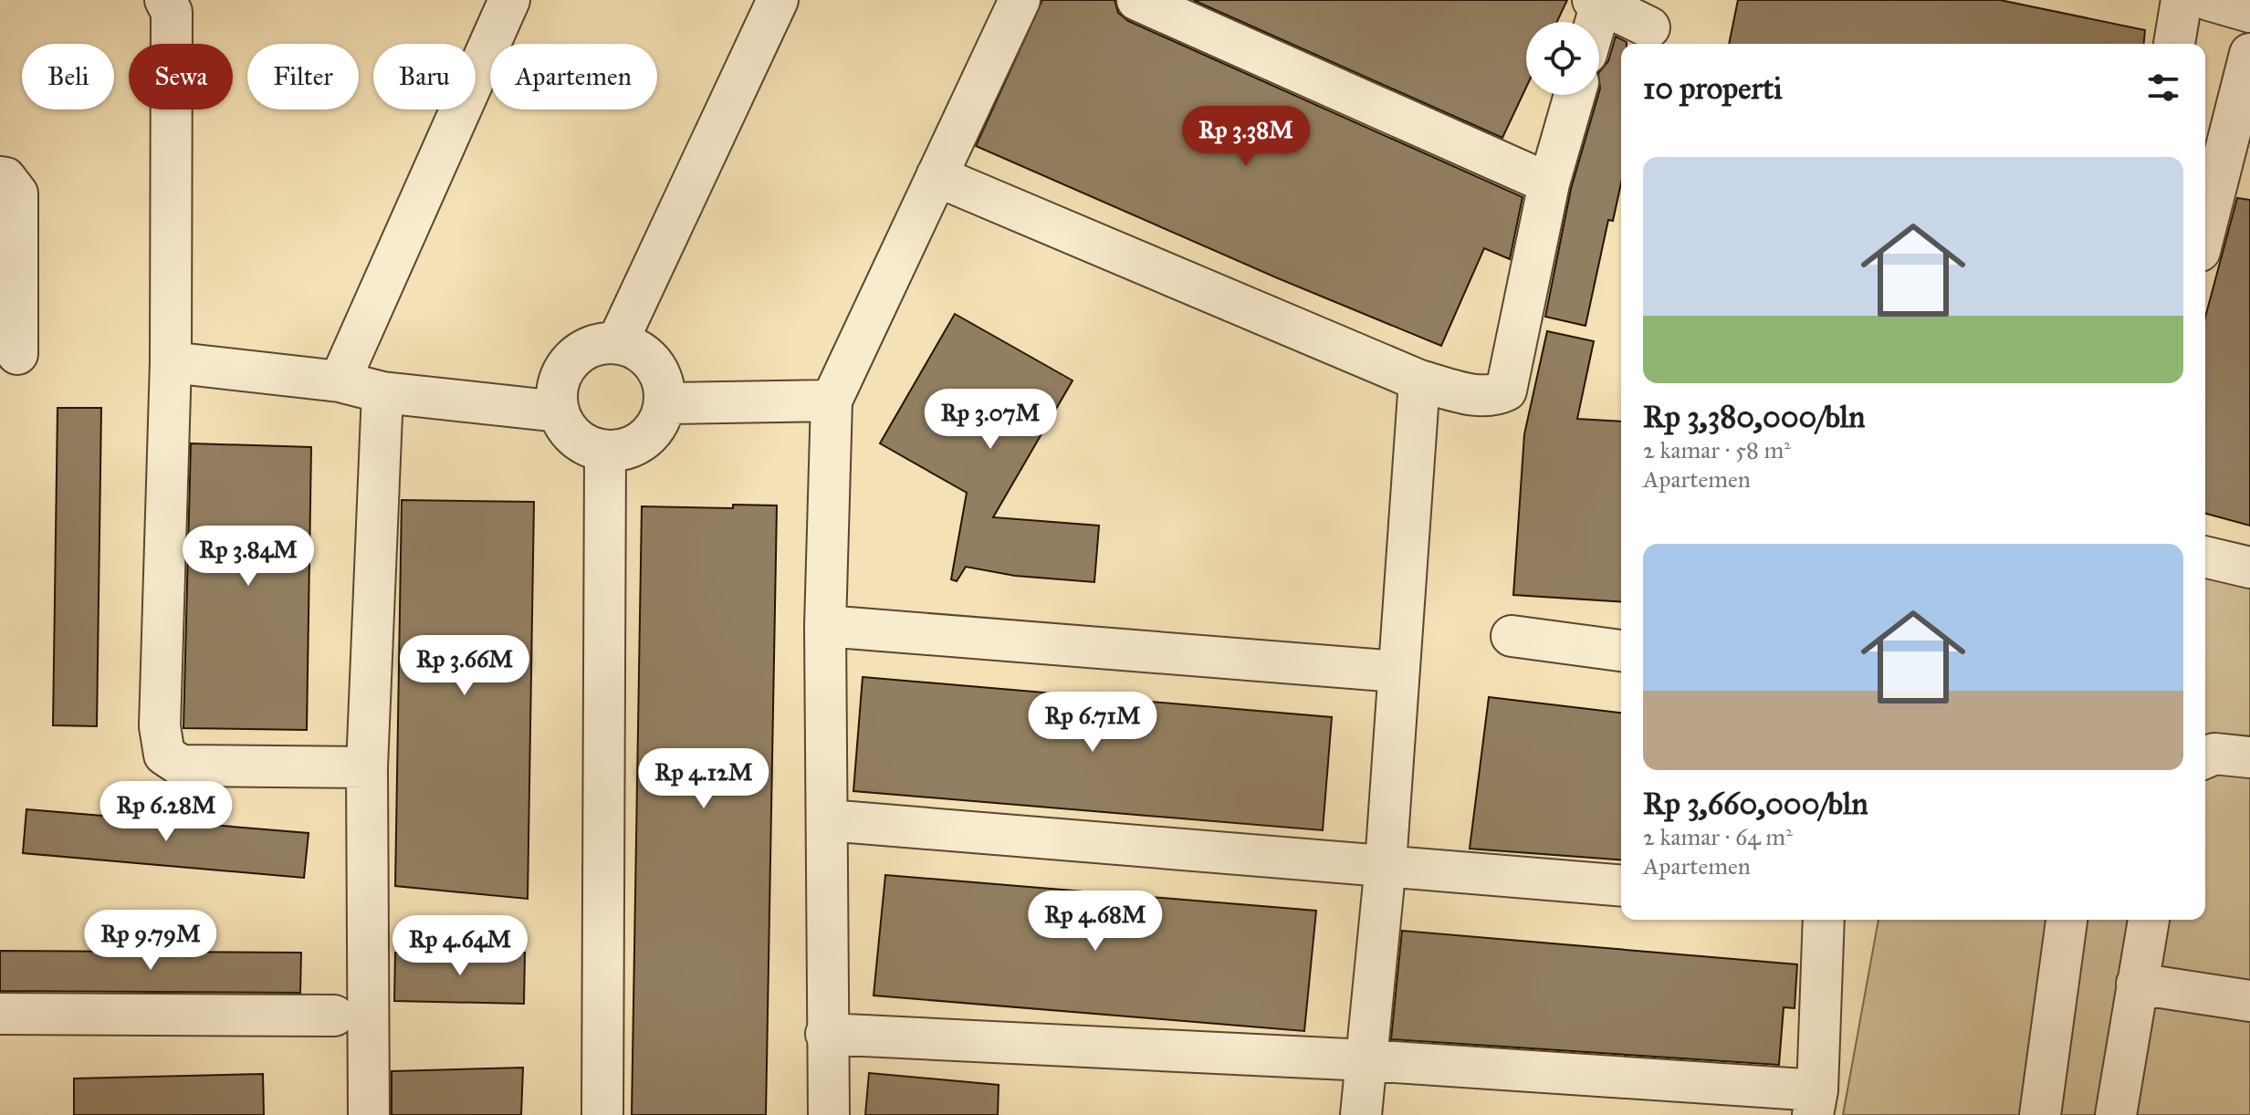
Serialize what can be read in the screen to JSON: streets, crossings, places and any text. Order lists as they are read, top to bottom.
{
  "page": {
    "chip": [
      "Beli",
      "Sewa",
      "Filter",
      "Baru",
      "Apartemen"
    ],
    "heading": "10 properti",
    "price": [
      "Rp 3.38M",
      "Rp 3.07M",
      "Rp 3.84M",
      "Rp 3.66M",
      "Rp 6.71M",
      "Rp 4.12M",
      "Rp 6.28M",
      "Rp 4.68M",
      "Rp 9.79M",
      "Rp 4.64M"
    ],
    "list": [
      {
        "name": "Rp 3,380,000/bln",
        "note": "2 kamar · 58 m² · Apartemen"
      },
      {
        "name": "Rp 3,660,000/bln",
        "note": "2 kamar · 64 m² · Apartemen"
      }
    ]
  }
}
